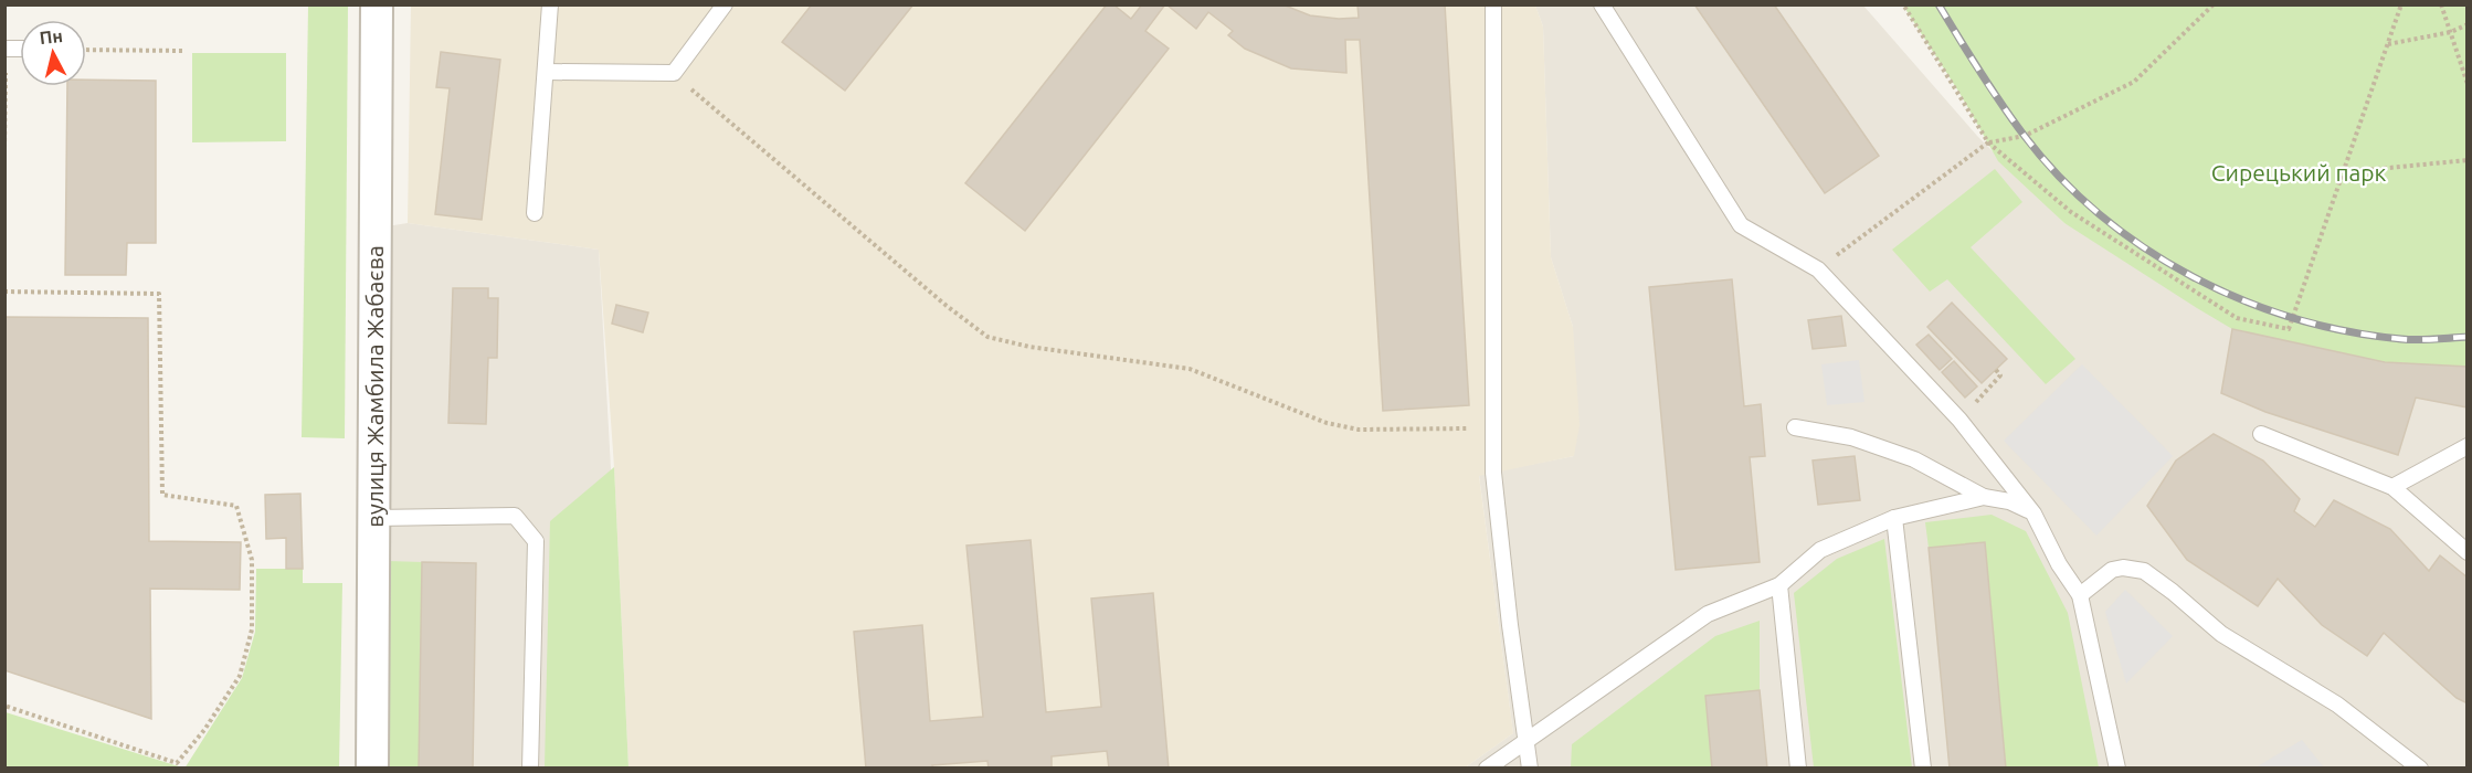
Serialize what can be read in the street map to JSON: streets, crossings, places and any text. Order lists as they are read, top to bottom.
{
  "streets": {
    "street": ["вулиця Жамбила Жабаєва"]
  },
  "parks": ["Сирецький парк"],
  "north": "top"
}
